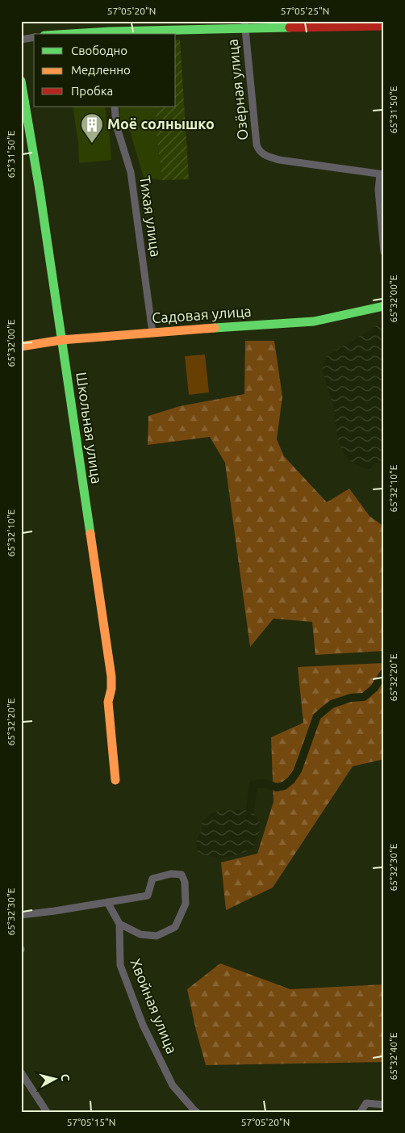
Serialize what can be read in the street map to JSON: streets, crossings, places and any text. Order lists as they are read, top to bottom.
{
  "streets": {
    "street": [
      "Озёрная улица",
      "Тихая улица",
      "Садовая улица",
      "Школьная улица",
      "Хвойная улица"
    ]
  },
  "crossings": [
    ["Тихая улица", "Садовая улица"],
    ["Садовая улица", "Школьная улица"]
  ],
  "places": {
    "building": ["Моё солнышко"]
  },
  "legend": ["Свободно", "Медленно", "Пробка"],
  "north": "right",
  "coordinates": [
    "57°05'20\"N",
    "57°05'25\"N",
    "65°31'50\"E",
    "65°32'00\"E",
    "65°32'10\"E",
    "65°32'20\"E",
    "65°32'30\"E",
    "65°32'40\"E",
    "57°05'15\"N"
  ]
}
